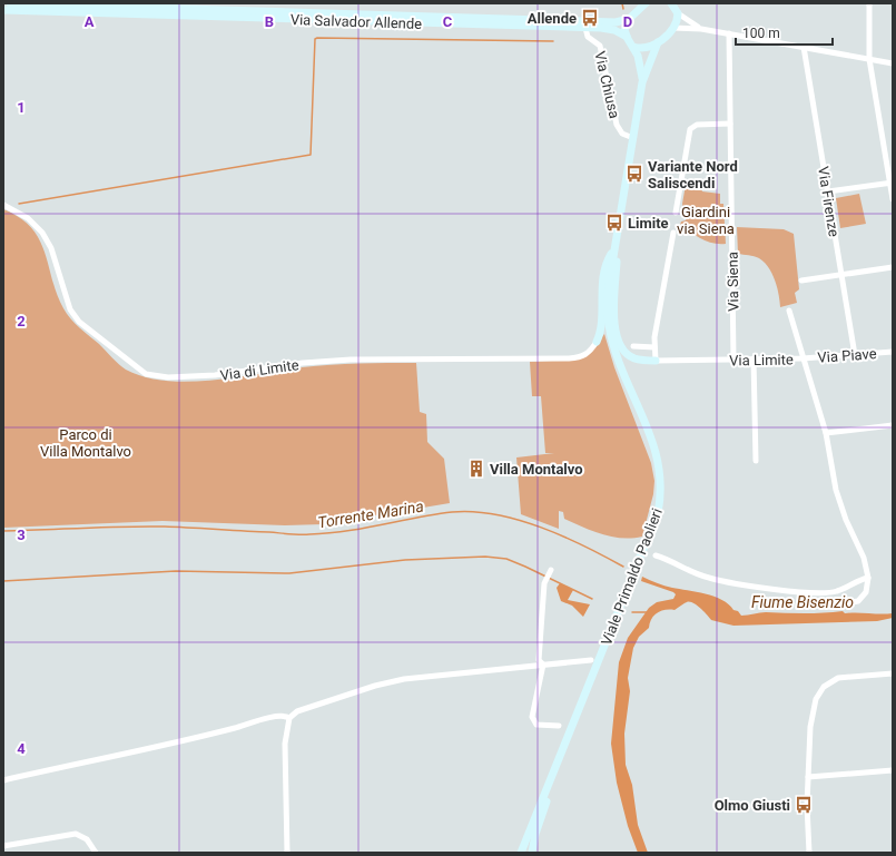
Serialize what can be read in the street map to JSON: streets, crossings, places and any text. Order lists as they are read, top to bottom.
{
  "streets": {
    "main road": ["Via Salvador Allende", "Viale Primaldo Paolieri"],
    "street": [
      "Via Chiusa",
      "Via Firenze",
      "Via Siena",
      "Via Piave",
      "Via Limite",
      "Via di Limite"
    ]
  },
  "crossings": [
    ["Via Salvador Allende", "Via Chiusa"],
    ["Via Salvador Allende", "Viale Primaldo Paolieri"],
    ["Via Chiusa", "Viale Primaldo Paolieri"],
    ["Via Firenze", "Via Piave"],
    ["Via Siena", "Via Limite"],
    ["Via Piave", "Via Limite"]
  ],
  "water": ["Torrente Marina", "Fiume Bisenzio"],
  "parks": ["Giardini via Siena", "Parco di Villa Montalvo"],
  "places": {
    "bus stop": [
      "Allende",
      "Variante Nord Saliscendi",
      "Limite",
      "Olmo Giusti"
    ],
    "building": ["Villa Montalvo"]
  },
  "scale_bar": "100 m",
  "grid": {
    "columns": [
      "A",
      "B",
      "C",
      "D"
    ],
    "rows": [
      "1",
      "2",
      "3",
      "4"
    ]
  }
}
